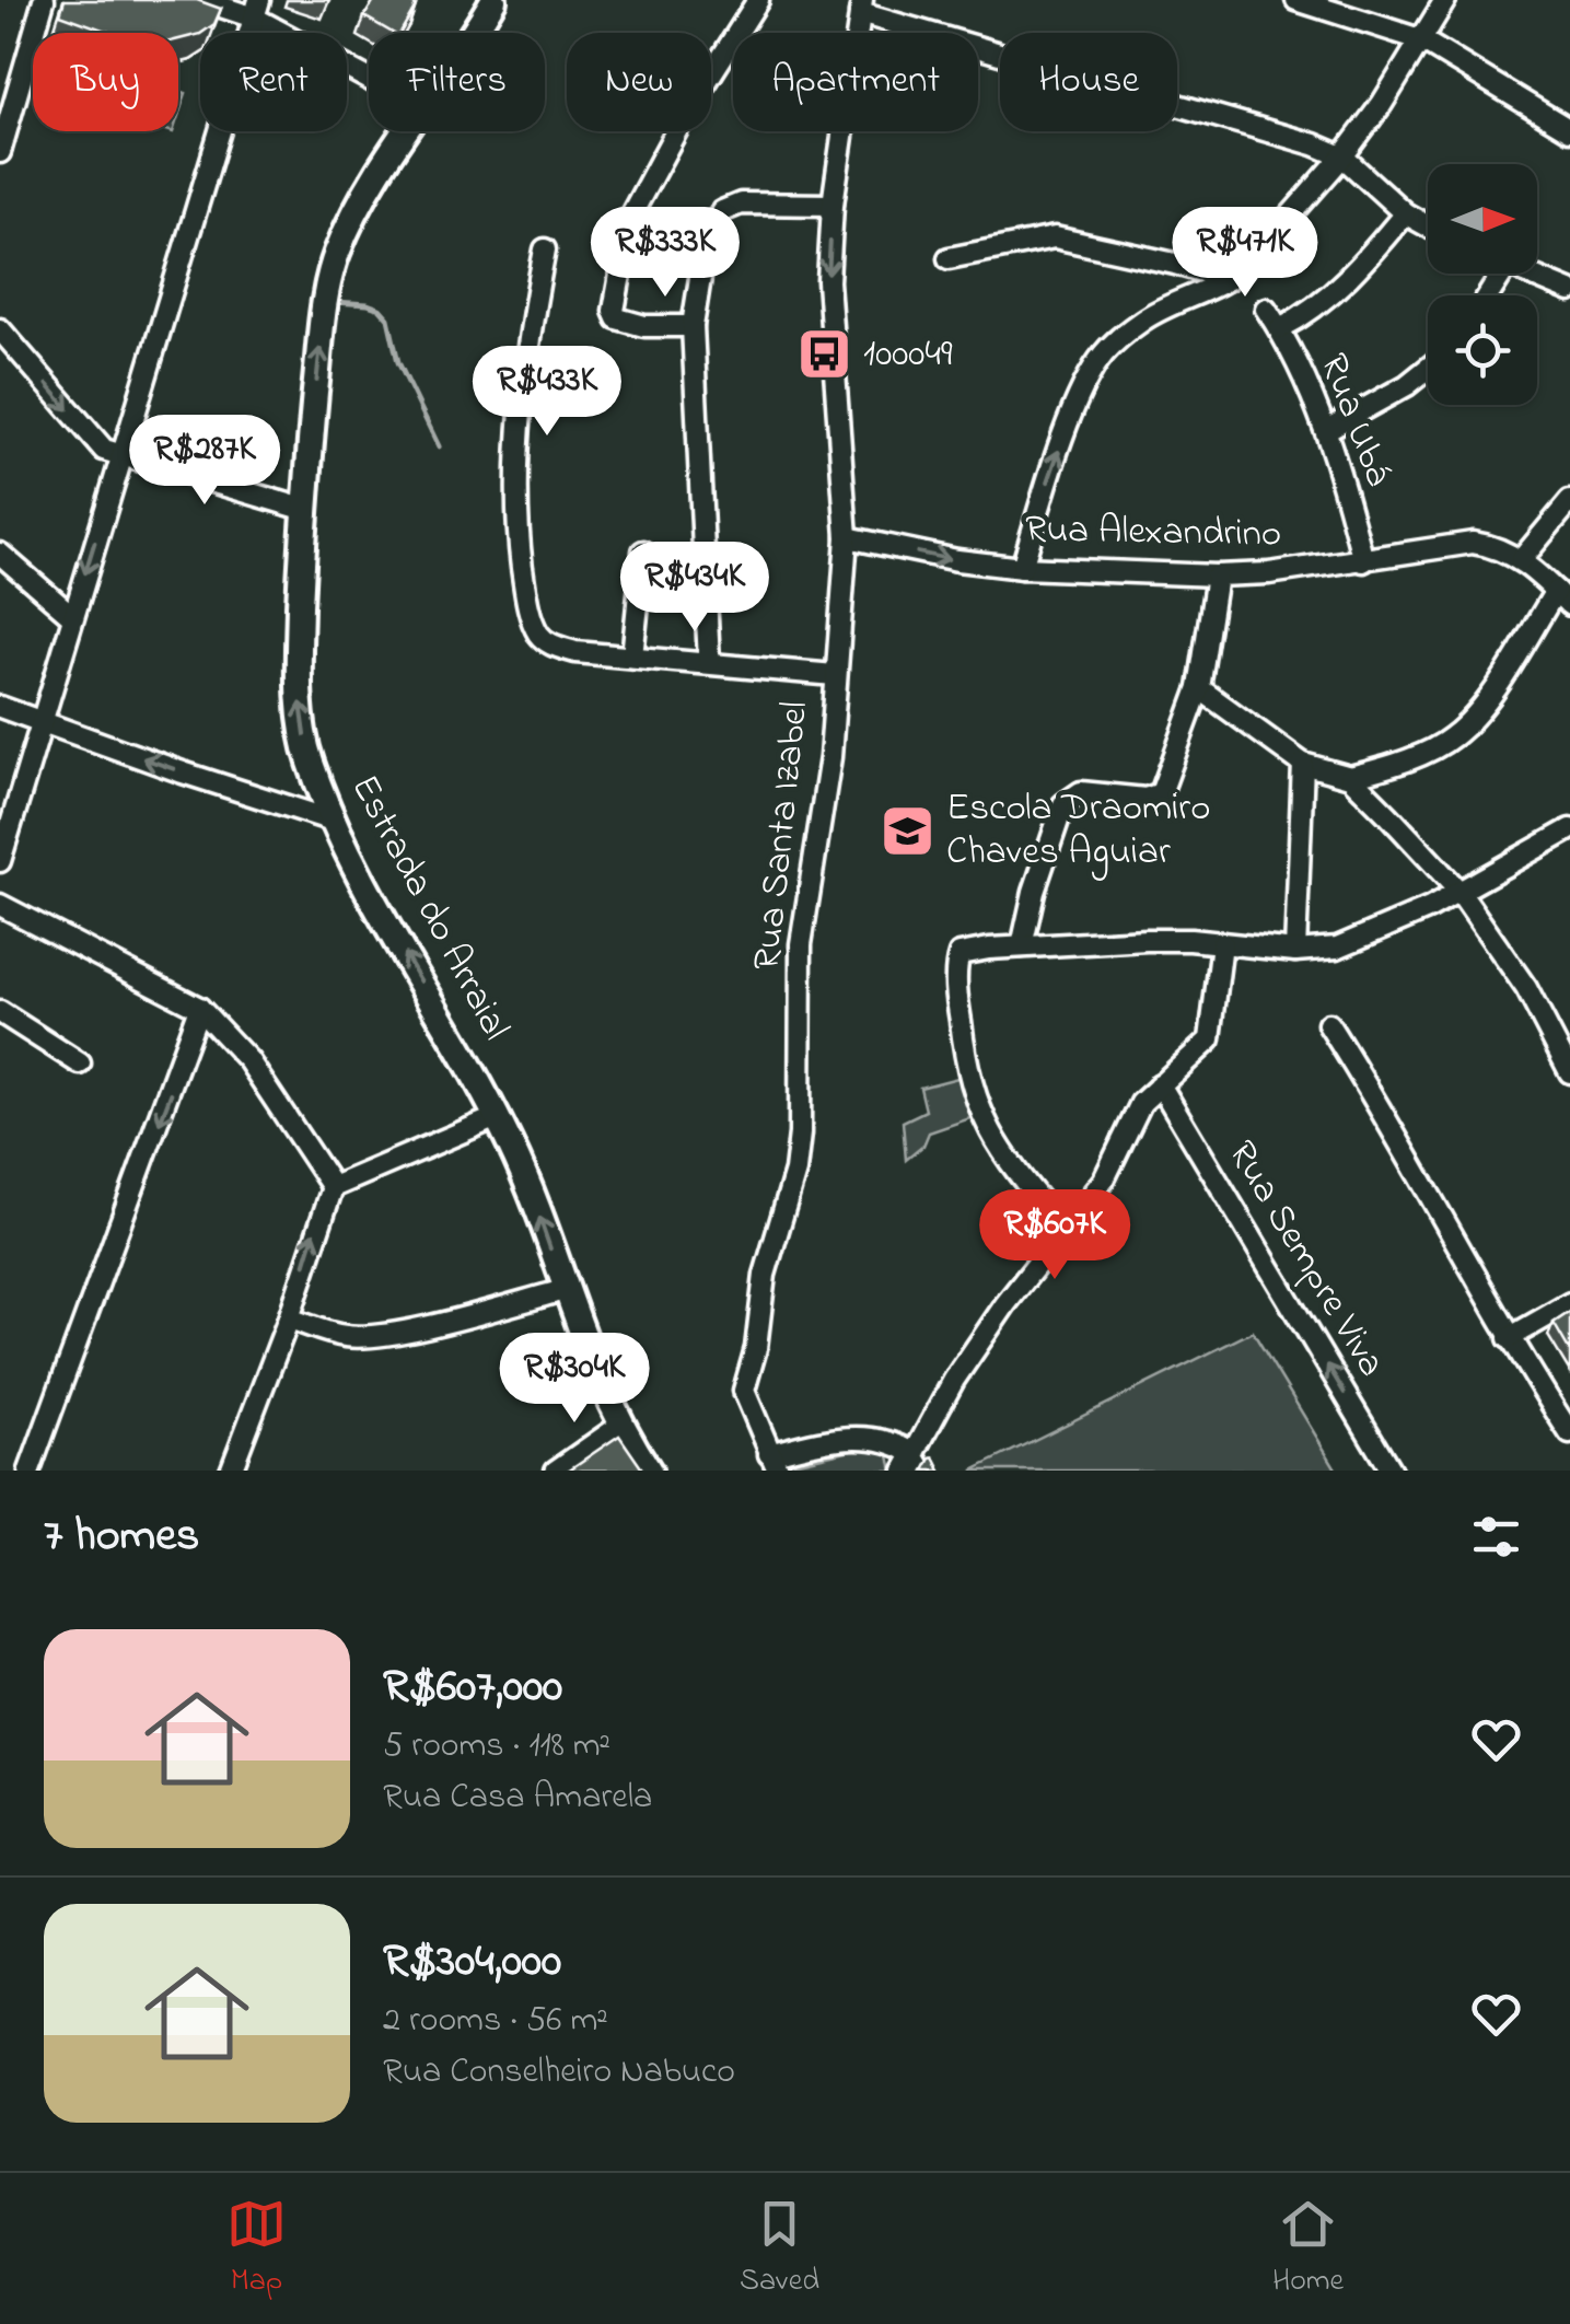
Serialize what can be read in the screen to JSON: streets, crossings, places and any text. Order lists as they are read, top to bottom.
{
  "streets": {
    "main road": ["Estrada do Arraial"],
    "street": [
      "Rua Ubá",
      "Rua Alexandrino",
      "Rua Santa Izabel",
      "Rua Sempre Viva"
    ]
  },
  "crossings": [
    ["Rua Ubá", "Rua Alexandrino"],
    ["Rua Alexandrino", "Rua Santa Izabel"]
  ],
  "one_way": ["Estrada do Arraial"],
  "places": {
    "bus stop": ["100049"],
    "school or university": ["Escola Draomiro Chaves Aguiar"]
  },
  "north": "right",
  "page": {
    "chip": [
      "Buy",
      "Rent",
      "Filters",
      "New",
      "Apartment",
      "House"
    ],
    "price": [
      "R$333K",
      "R$471K",
      "R$433K",
      "R$287K",
      "R$434K",
      "R$607K",
      "R$304K"
    ],
    "heading": "7 homes",
    "list": [
      {
        "name": "R$607,000",
        "note": "5 rooms · 118 m² · Rua Casa Amarela"
      },
      {
        "name": "R$304,000",
        "note": "2 rooms · 56 m² · Rua Conselheiro Nabuco"
      }
    ],
    "tabs": ["Map", "Saved", "Home"]
  }
}
